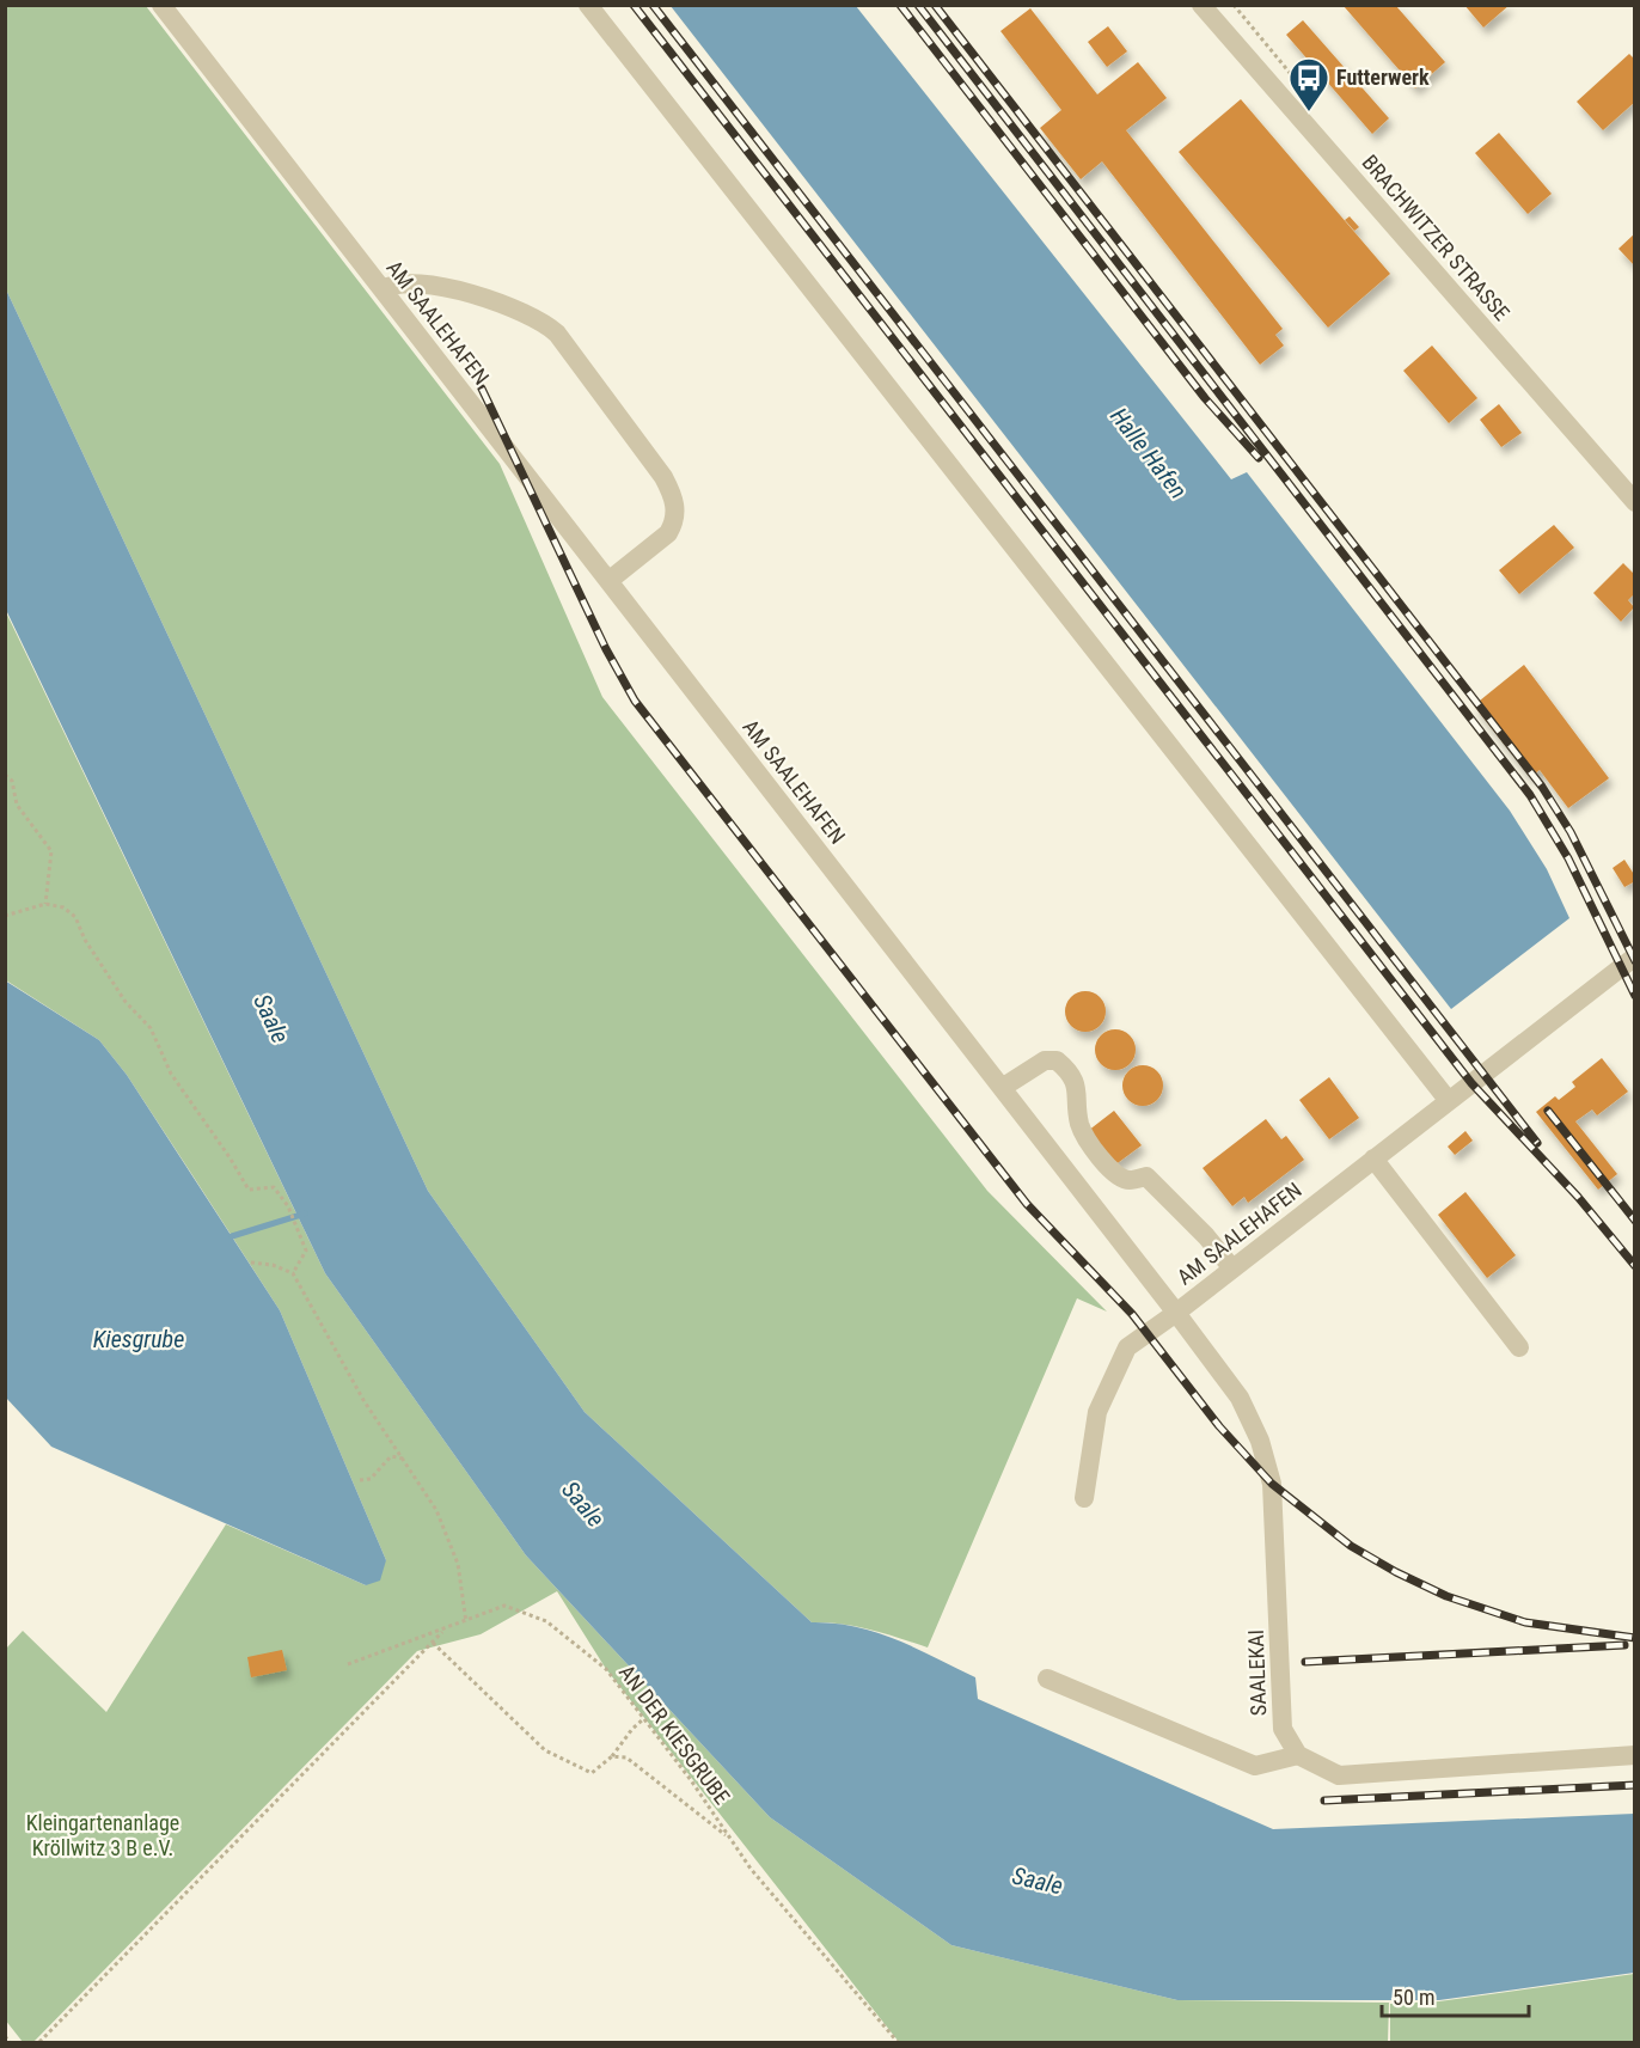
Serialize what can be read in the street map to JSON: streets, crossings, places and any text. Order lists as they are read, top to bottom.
{
  "streets": {
    "street": ["BRACHWITZER STRASSE", "AM SAALEHAFEN", "SAALEKAI"],
    "path": ["AN DER KIESGRUBE"]
  },
  "crossings": [
    ["AM SAALEHAFEN", "SAALEKAI"]
  ],
  "water": ["Halle Hafen", "Saale", "Kiesgrube"],
  "parks": ["Kleingartenanlage Kröllwitz 3 B e.V."],
  "places": {
    "bus stop": ["Futterwerk"]
  },
  "scale_bar": "50 m"
}
